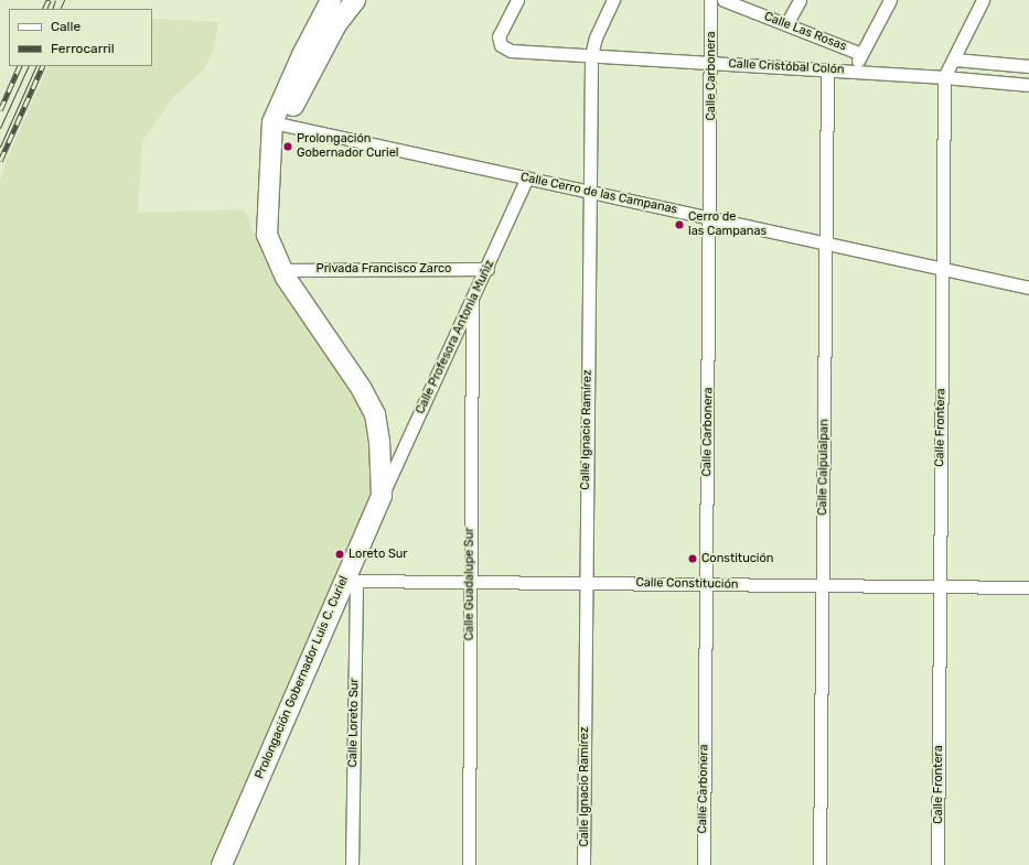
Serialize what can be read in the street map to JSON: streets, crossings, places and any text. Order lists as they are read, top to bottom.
{
  "streets": {
    "main road": ["Prolongación Gobernador Luis C. Curiel"],
    "street": [
      "Calle Las Rosas",
      "Calle Cristóbal Colón",
      "Calle Carbonera",
      "Calle Cerro de las Campanas",
      "Privada Francisco Zarco",
      "Calle Profesora Antonia Muñiz",
      "Calle Frontera",
      "Calle Ignacio Ramírez",
      "Calle Calpulalpan",
      "Calle Guadalupe Sur",
      "Calle Constitución",
      "Calle Loreto Sur"
    ]
  },
  "crossings": [
    ["Calle Cristóbal Colón", "Calle Carbonera"],
    ["Calle Cristóbal Colón", "Calle Frontera"],
    ["Calle Cristóbal Colón", "Calle Ignacio Ramírez"],
    ["Calle Cristóbal Colón", "Calle Calpulalpan"],
    ["Calle Carbonera", "Calle Cerro de las Campanas"],
    ["Calle Carbonera", "Calle Constitución"],
    ["Calle Cerro de las Campanas", "Calle Profesora Antonia Muñiz"],
    ["Calle Cerro de las Campanas", "Calle Frontera"],
    ["Calle Cerro de las Campanas", "Calle Ignacio Ramírez"],
    ["Calle Cerro de las Campanas", "Calle Calpulalpan"],
    ["Calle Cerro de las Campanas", "Prolongación Gobernador Luis C. Curiel"],
    ["Privada Francisco Zarco", "Calle Profesora Antonia Muñiz"],
    ["Privada Francisco Zarco", "Prolongación Gobernador Luis C. Curiel"],
    ["Calle Profesora Antonia Muñiz", "Calle Guadalupe Sur"],
    ["Calle Profesora Antonia Muñiz", "Prolongación Gobernador Luis C. Curiel"],
    ["Calle Frontera", "Calle Constitución"],
    ["Calle Ignacio Ramírez", "Calle Constitución"],
    ["Calle Calpulalpan", "Calle Constitución"],
    ["Calle Guadalupe Sur", "Calle Constitución"],
    ["Calle Constitución", "Prolongación Gobernador Luis C. Curiel"],
    ["Calle Constitución", "Calle Loreto Sur"],
    ["Prolongación Gobernador Luis C. Curiel", "Calle Loreto Sur"]
  ],
  "places": [
    "Prolongación Gobernador Curiel",
    "Cerro de las Campanas",
    "Loreto Sur",
    "Constitución"
  ],
  "legend": ["Calle", "Ferrocarril"]
}
